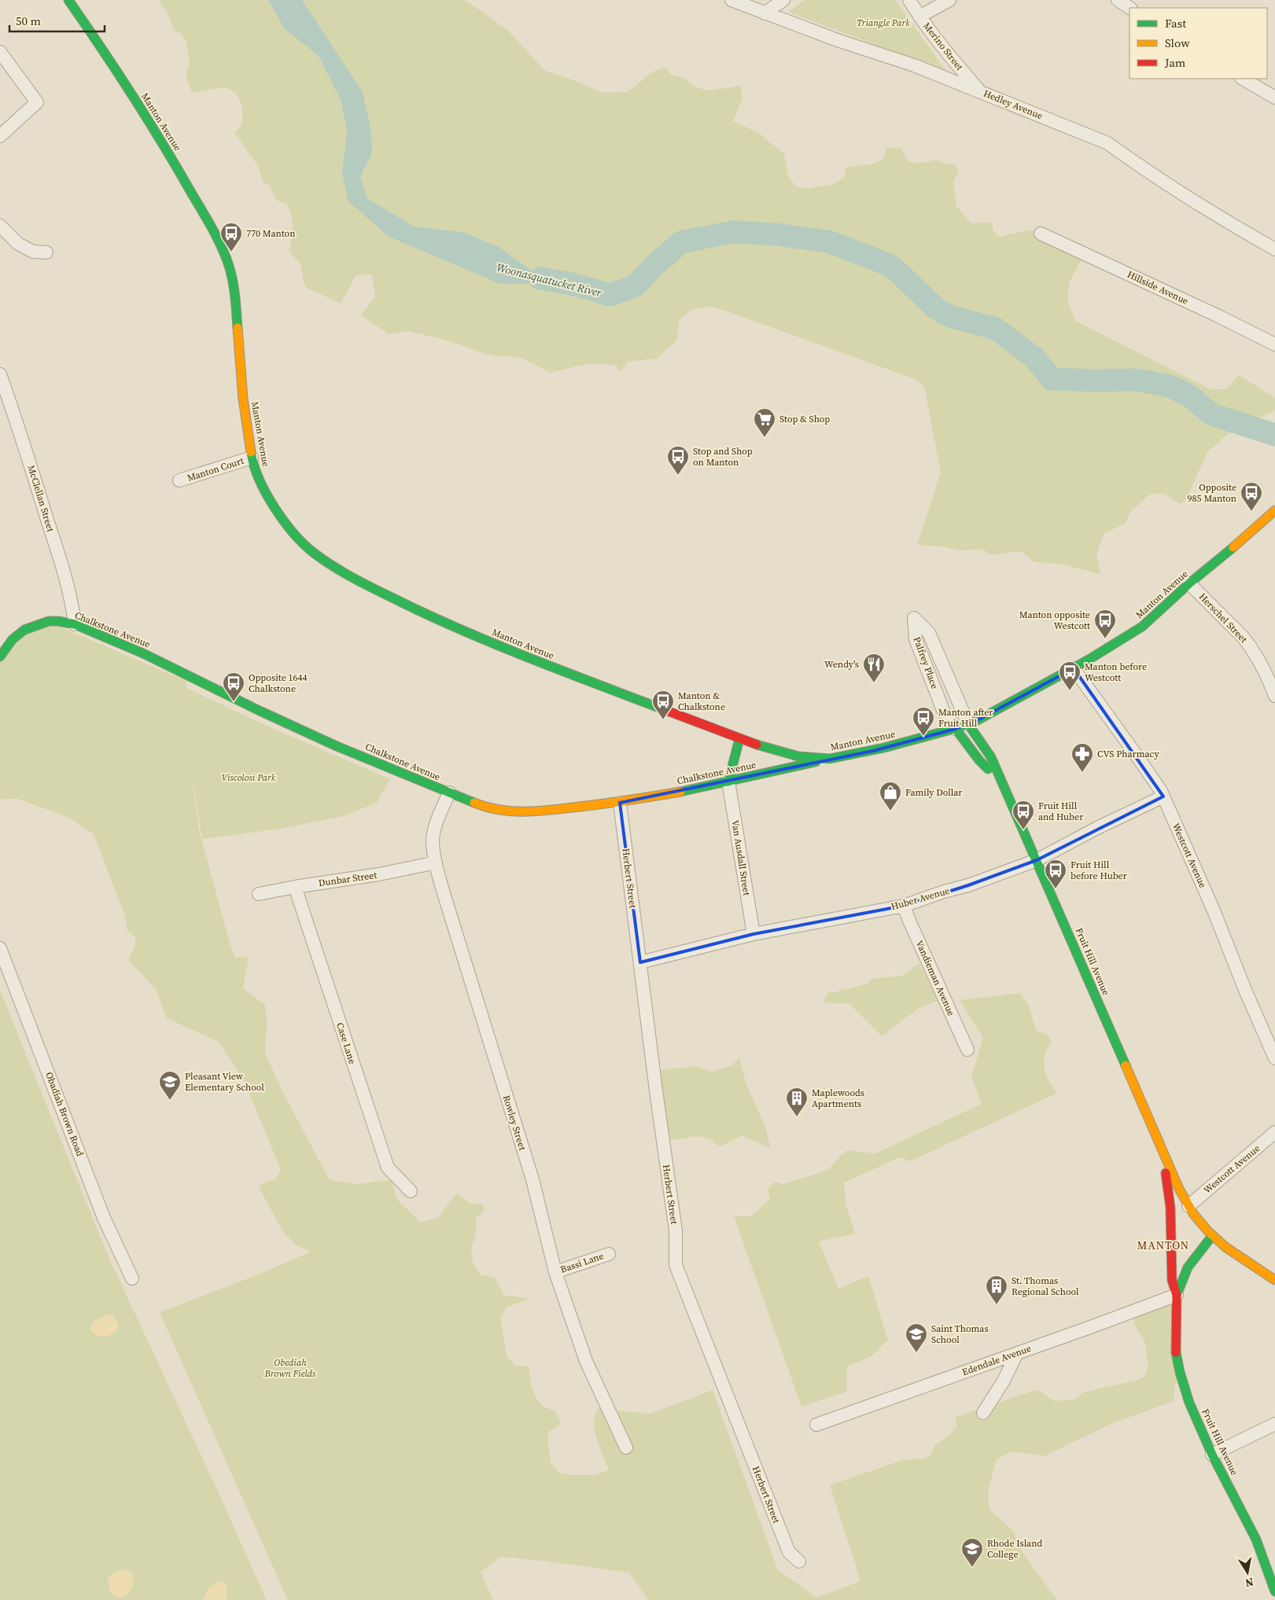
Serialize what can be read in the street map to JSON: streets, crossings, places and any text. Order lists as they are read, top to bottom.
{
  "streets": {
    "main road": ["Manton Avenue", "Chalkstone Avenue", "Fruit Hill Avenue"],
    "street": [
      "Merino Street",
      "Hedley Avenue",
      "Hillside Avenue",
      "Manton Court",
      "McClellan Street",
      "Herschel Street",
      "Palfrey Place",
      "Westcott Avenue",
      "Van Ausdall Street",
      "Herbert Street",
      "Dunbar Street",
      "Huber Avenue",
      "Vandieman Avenue",
      "Case Lane",
      "Obadiah Brown Road",
      "Rowley Street",
      "Bassi Lane",
      "Edendale Avenue"
    ]
  },
  "crossings": [
    ["Merino Street", "Hedley Avenue"],
    ["Manton Avenue", "Manton Court"],
    ["Manton Avenue", "Herschel Street"],
    ["Manton Avenue", "Chalkstone Avenue"],
    ["Manton Avenue", "Palfrey Place"],
    ["Manton Avenue", "Westcott Avenue"],
    ["Manton Avenue", "Fruit Hill Avenue"],
    ["McClellan Street", "Chalkstone Avenue"],
    ["Chalkstone Avenue", "Van Ausdall Street"],
    ["Chalkstone Avenue", "Herbert Street"],
    ["Chalkstone Avenue", "Rowley Street"],
    ["Palfrey Place", "Fruit Hill Avenue"],
    ["Westcott Avenue", "Huber Avenue"],
    ["Westcott Avenue", "Fruit Hill Avenue"],
    ["Van Ausdall Street", "Huber Avenue"],
    ["Herbert Street", "Huber Avenue"],
    ["Dunbar Street", "Case Lane"],
    ["Dunbar Street", "Rowley Street"],
    ["Huber Avenue", "Fruit Hill Avenue"],
    ["Huber Avenue", "Vandieman Avenue"],
    ["Fruit Hill Avenue", "Edendale Avenue"],
    ["Rowley Street", "Bassi Lane"]
  ],
  "districts": ["MANTON"],
  "water": ["Woonasquatucket River"],
  "parks": ["Triangle Park", "Viscolosi Park", "Obediah Brown Fields"],
  "places": {
    "bus stop": [
      "770 Manton",
      "Stop and Shop on Manton",
      "Opposite 985 Manton",
      "Manton opposite Westcott",
      "Manton before Westcott",
      "Opposite 1644 Chalkstone",
      "Manton & Chalkstone",
      "Manton after Fruit Hill",
      "Fruit Hill and Huber",
      "Fruit Hill before Huber"
    ],
    "supermarket": ["Stop & Shop"],
    "restaurant": ["Wendy's"],
    "pharmacy": ["CVS Pharmacy"],
    "shop": ["Family Dollar"],
    "school or university": ["Pleasant View Elementary School", "Saint Thomas School", "Rhode Island College"],
    "building": ["Maplewoods Apartments", "St. Thomas Regional School"]
  },
  "legend": ["Fast", "Slow", "Jam"],
  "scale_bar": "50 m",
  "north": "bottom"
}
